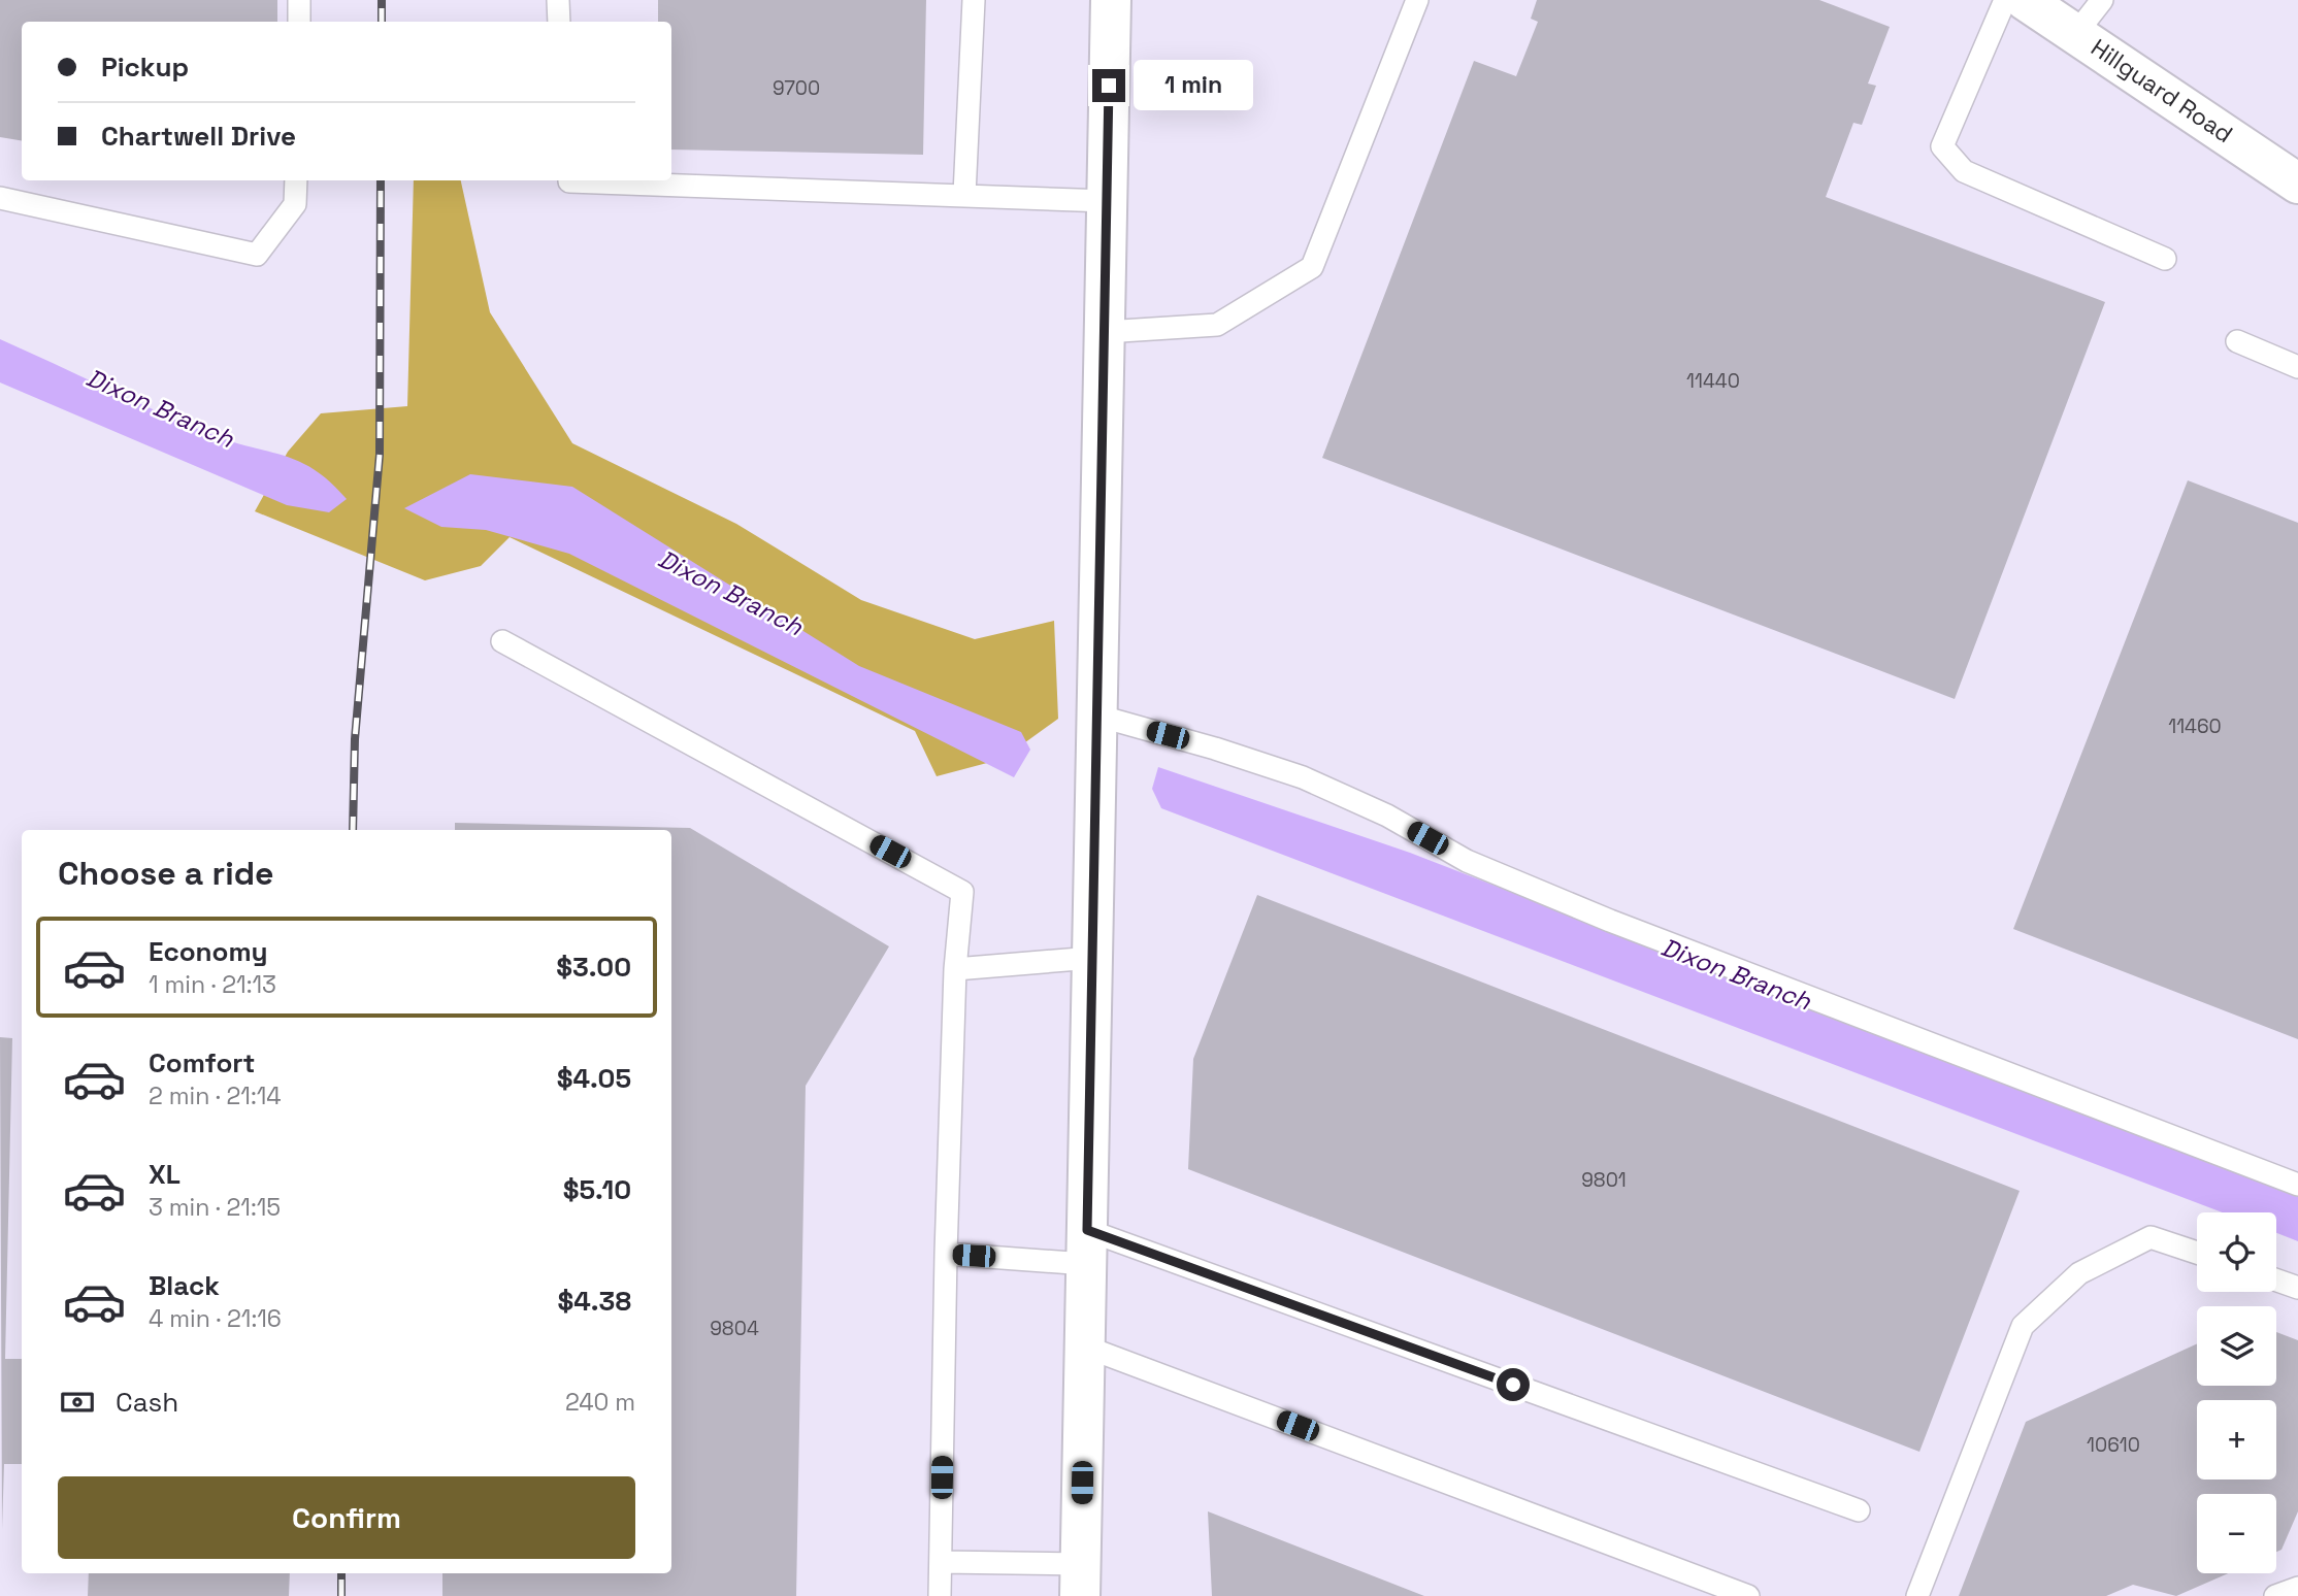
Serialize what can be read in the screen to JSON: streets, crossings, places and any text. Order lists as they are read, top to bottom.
{
  "streets": {
    "street": ["Hillguard Road"]
  },
  "water": ["Dixon Branch"],
  "house_numbers": [
    "9700",
    "11440",
    "11460",
    "9801",
    "9804",
    "10610"
  ],
  "page": {
    "banner": ["Pickup", "Chartwell Drive"],
    "bubble": "1 min",
    "heading": "Choose a ride",
    "list": [
      {
        "name": "Economy",
        "note": "1 min · 21:13",
        "value": "$3.00"
      },
      {
        "name": "Comfort",
        "note": "2 min · 21:14",
        "value": "$4.05"
      },
      {
        "name": "XL",
        "note": "3 min · 21:15",
        "value": "$5.10"
      },
      {
        "name": "Black",
        "note": "4 min · 21:16",
        "value": "$4.38"
      }
    ],
    "map_buttons": ["+", "−"],
    "pay": ["Cash", "240 m"],
    "buttons": "Confirm"
  }
}
